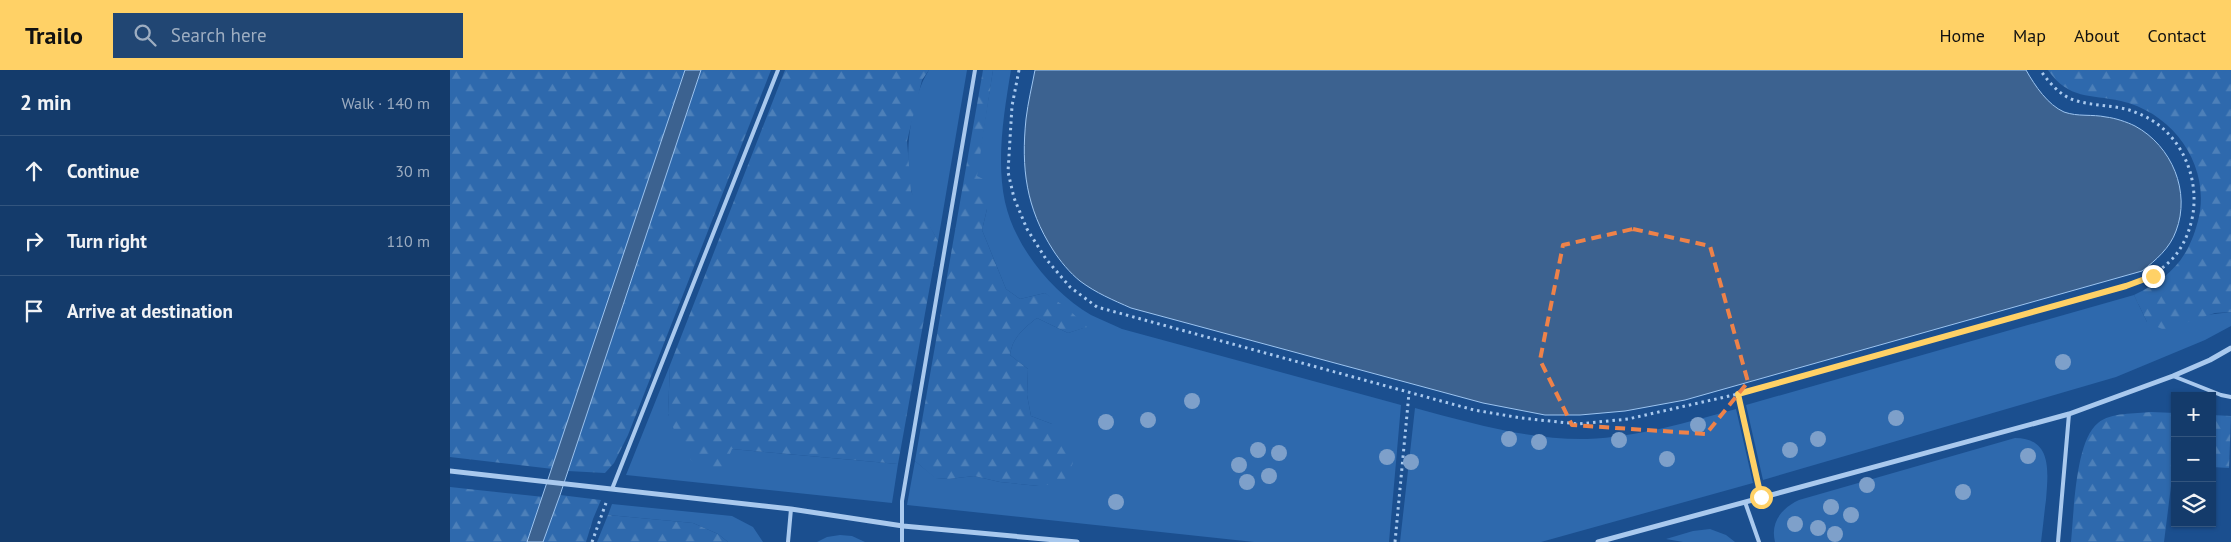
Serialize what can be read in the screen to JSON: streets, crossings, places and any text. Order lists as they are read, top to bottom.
{
  "page": {
    "header": "Trailo",
    "search": "Search here",
    "nav": [
      "Home",
      "Map",
      "About",
      "Contact"
    ],
    "heading": ["2 min", "Walk · 140 m"],
    "list": [
      ["Continue", "30 m"],
      ["Turn right", "110 m"],
      "Arrive at destination"
    ],
    "map_buttons": ["+", "−"]
  }
}
